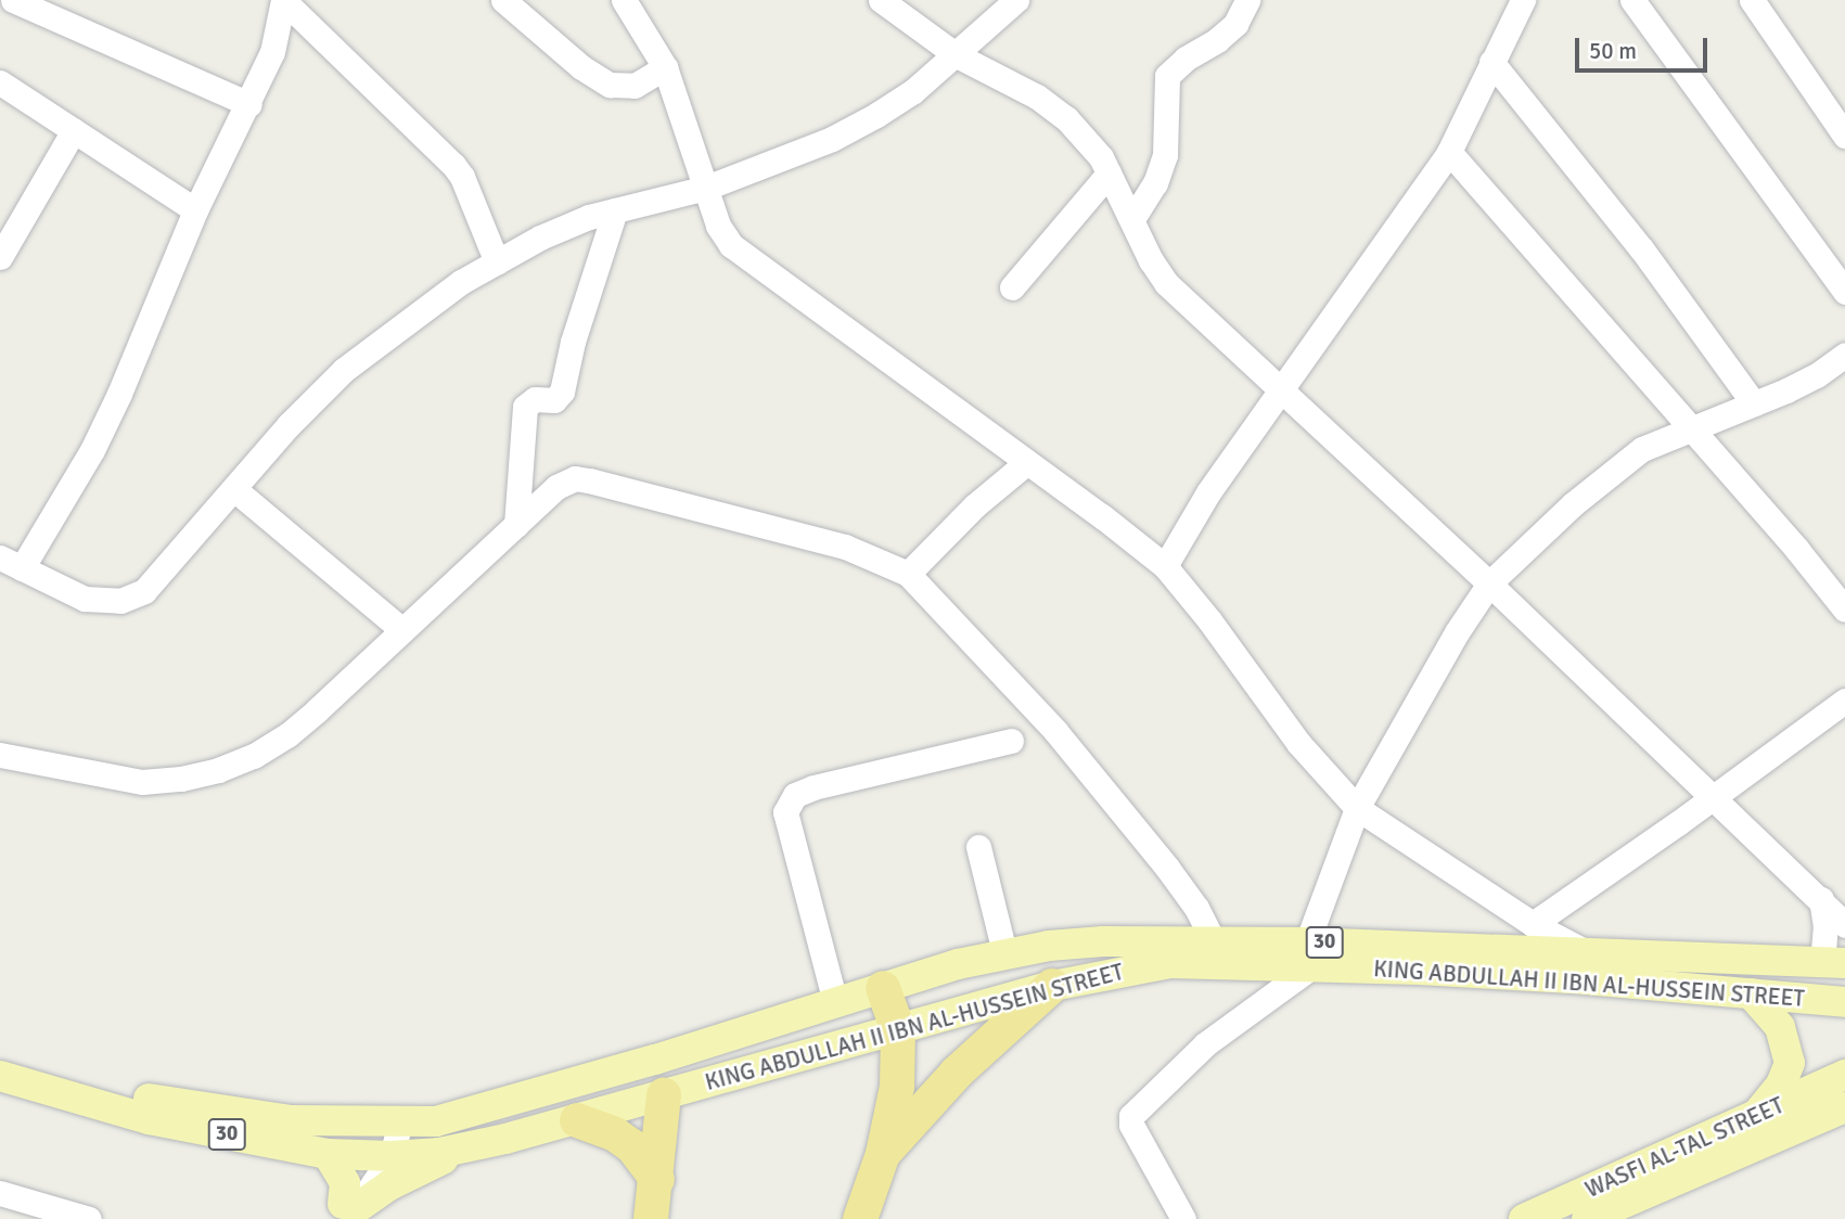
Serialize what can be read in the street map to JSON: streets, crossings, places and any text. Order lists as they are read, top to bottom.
{
  "streets": {
    "main road": ["30", "KING ABDULLAH II IBN AL-HUSSEIN STREET", "WASFI AL-TAL STREET"]
  },
  "scale_bar": "50 m"
}
